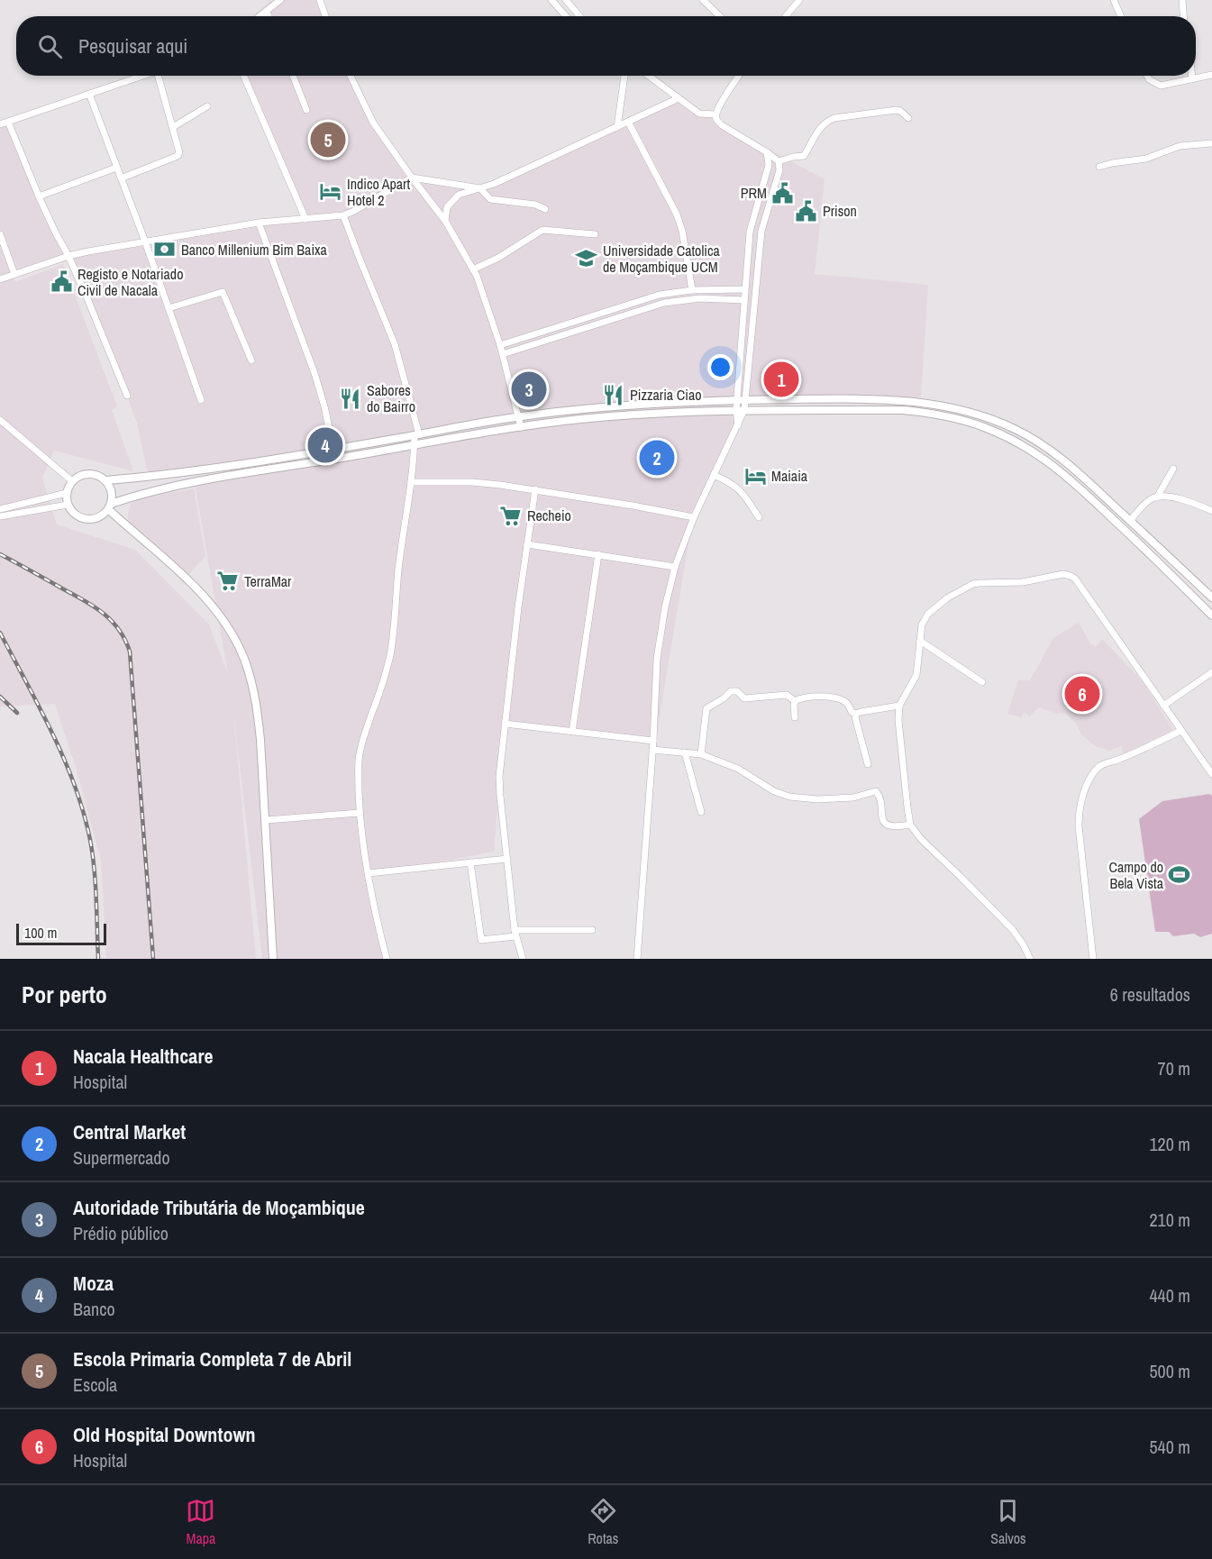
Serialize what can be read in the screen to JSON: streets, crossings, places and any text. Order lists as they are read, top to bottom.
{
  "places": {
    "hotel": ["Indico Apart Hotel 2", "Maiaia"],
    "public building": ["PRM", "Prison", "Registo e Notariado Civil de Nacala"],
    "bank": ["Banco Millenium Bim Baixa"],
    "school or university": ["Universidade Catolica de Moçambique UCM"],
    "restaurant": ["Pizzaria Ciao", "Sabores do Bairro"],
    "supermarket": ["Recheio", "TerraMar"],
    "sports": ["Campo do Bela Vista"]
  },
  "scale_bar": "100 m",
  "page": {
    "search": "Pesquisar aqui",
    "pins": [
      "5",
      "1",
      "3",
      "4",
      "2",
      "6"
    ],
    "scale": "100 m",
    "heading": ["Por perto", "6 resultados"],
    "list": [
      {
        "mark": "1",
        "name": "Nacala Healthcare",
        "note": "Hospital",
        "value": "70 m"
      },
      {
        "mark": "2",
        "name": "Central Market",
        "note": "Supermercado",
        "value": "120 m"
      },
      {
        "mark": "3",
        "name": "Autoridade Tributária de Moçambique",
        "note": "Prédio público",
        "value": "210 m"
      },
      {
        "mark": "4",
        "name": "Moza",
        "note": "Banco",
        "value": "440 m"
      },
      {
        "mark": "5",
        "name": "Escola Primaria Completa 7 de Abril",
        "note": "Escola",
        "value": "500 m"
      },
      {
        "mark": "6",
        "name": "Old Hospital Downtown",
        "note": "Hospital",
        "value": "540 m"
      }
    ],
    "nav": ["Mapa", "Rotas", "Salvos"]
  }
}
